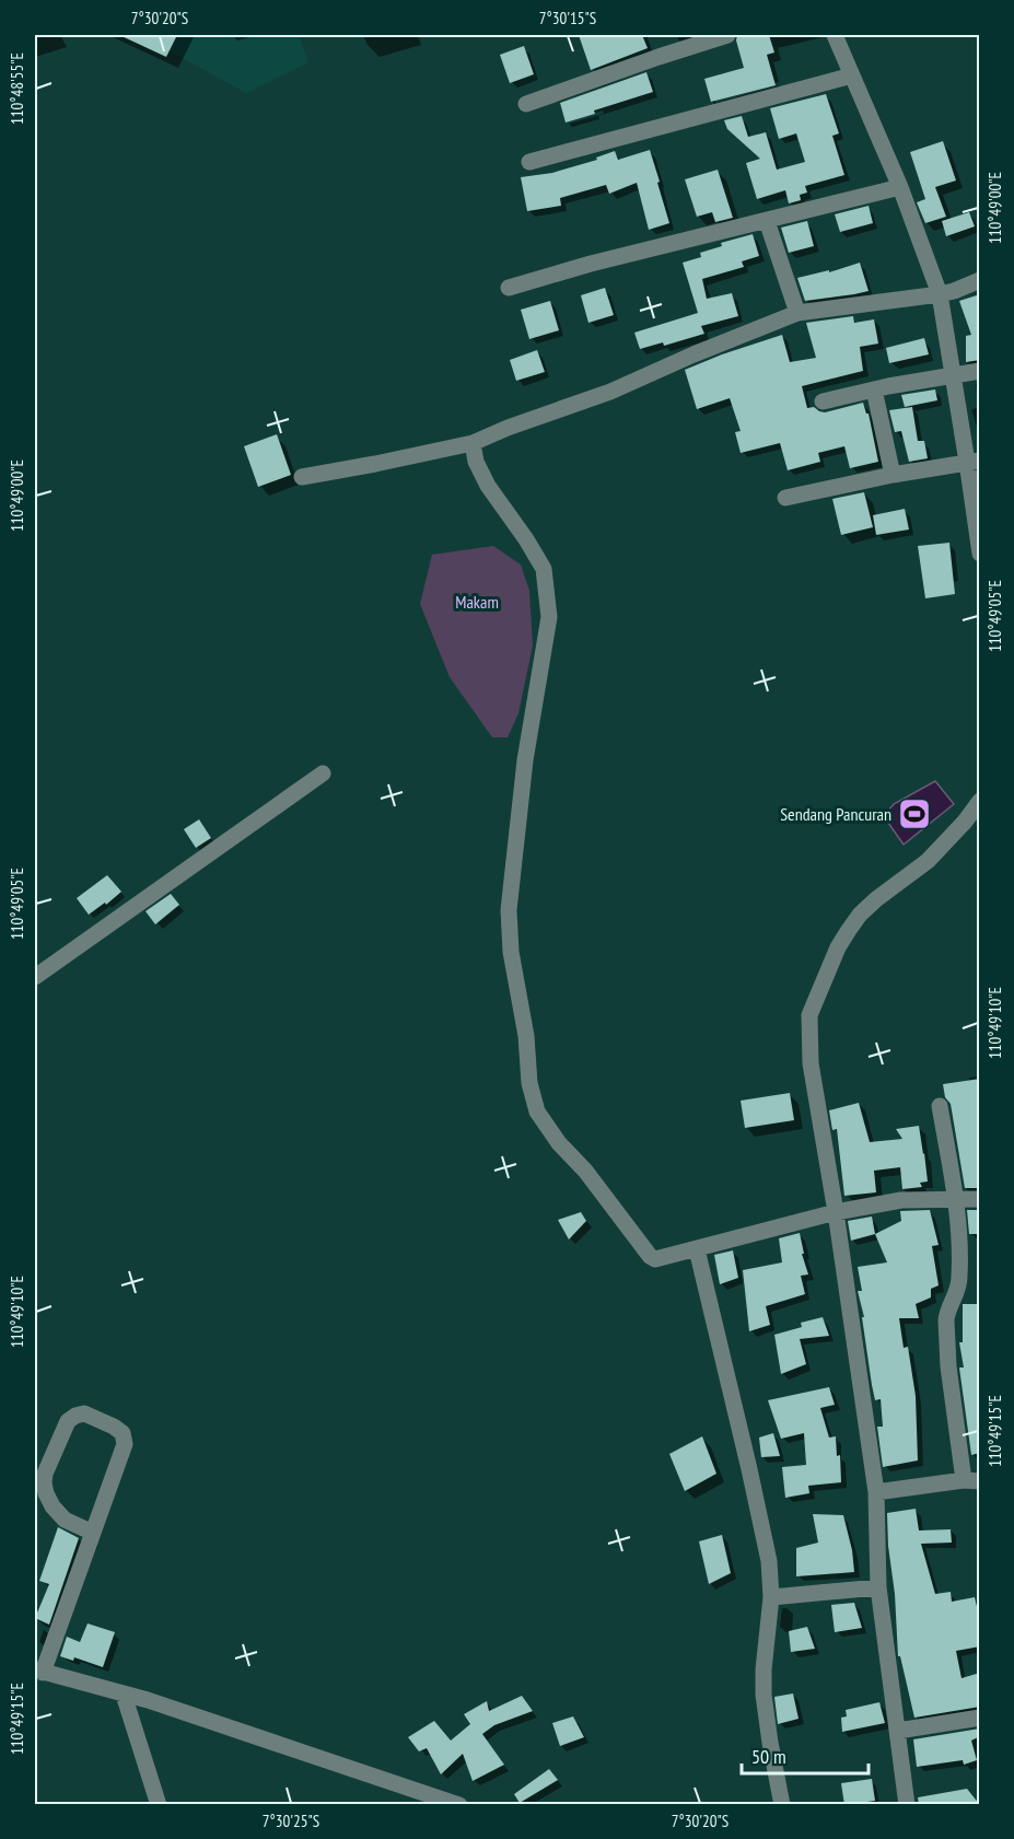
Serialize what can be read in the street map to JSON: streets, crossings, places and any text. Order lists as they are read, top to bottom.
{
  "parks": ["Makam"],
  "places": {
    "sports": ["Sendang Pancuran"]
  },
  "scale_bar": "50 m",
  "coordinates": [
    "7°30'20\"S",
    "7°30'15\"S",
    "110°48'55\"E",
    "110°49'00\"E",
    "110°49'05\"E",
    "110°49'10\"E",
    "110°49'15\"E",
    "7°30'25\"S"
  ]
}
